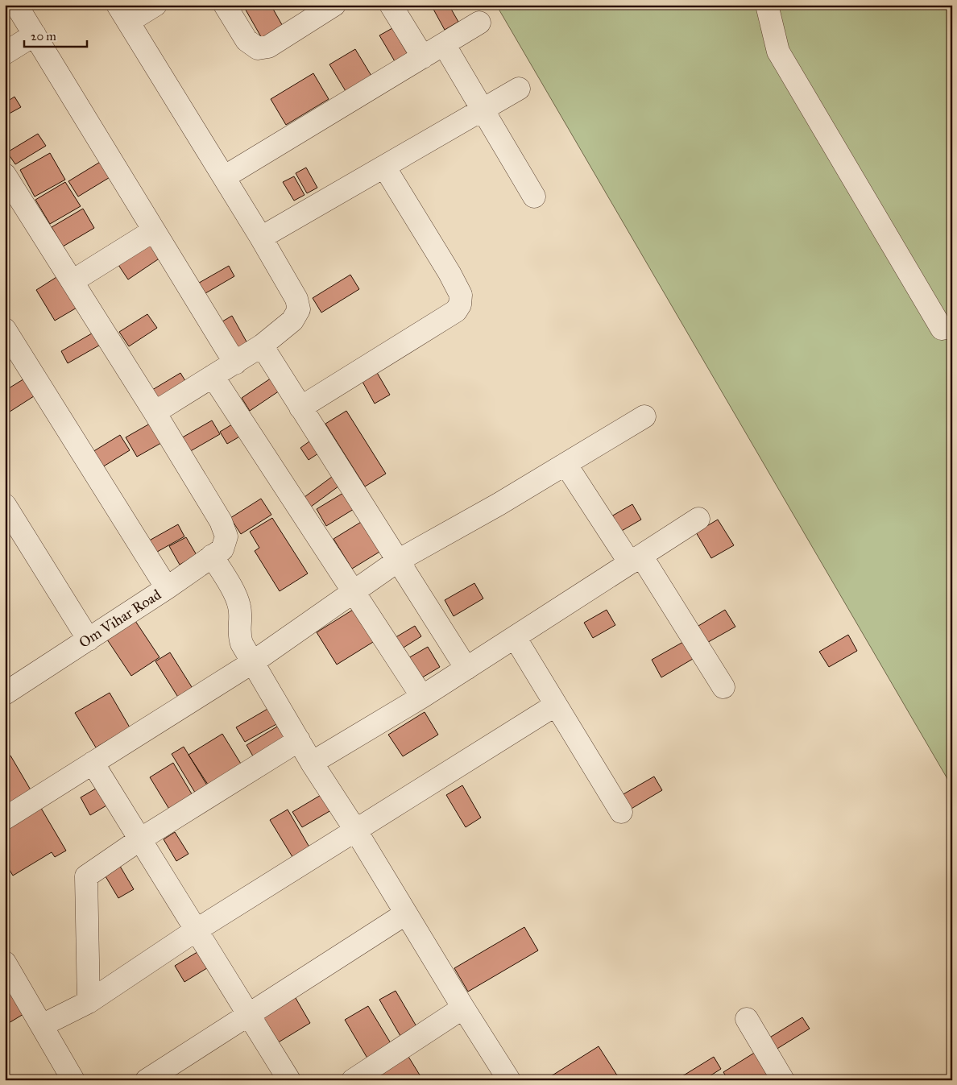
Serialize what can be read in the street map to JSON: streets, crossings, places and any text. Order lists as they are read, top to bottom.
{
  "streets": {
    "street": ["Om Vihar Road"]
  },
  "scale_bar": "20 m"
}
